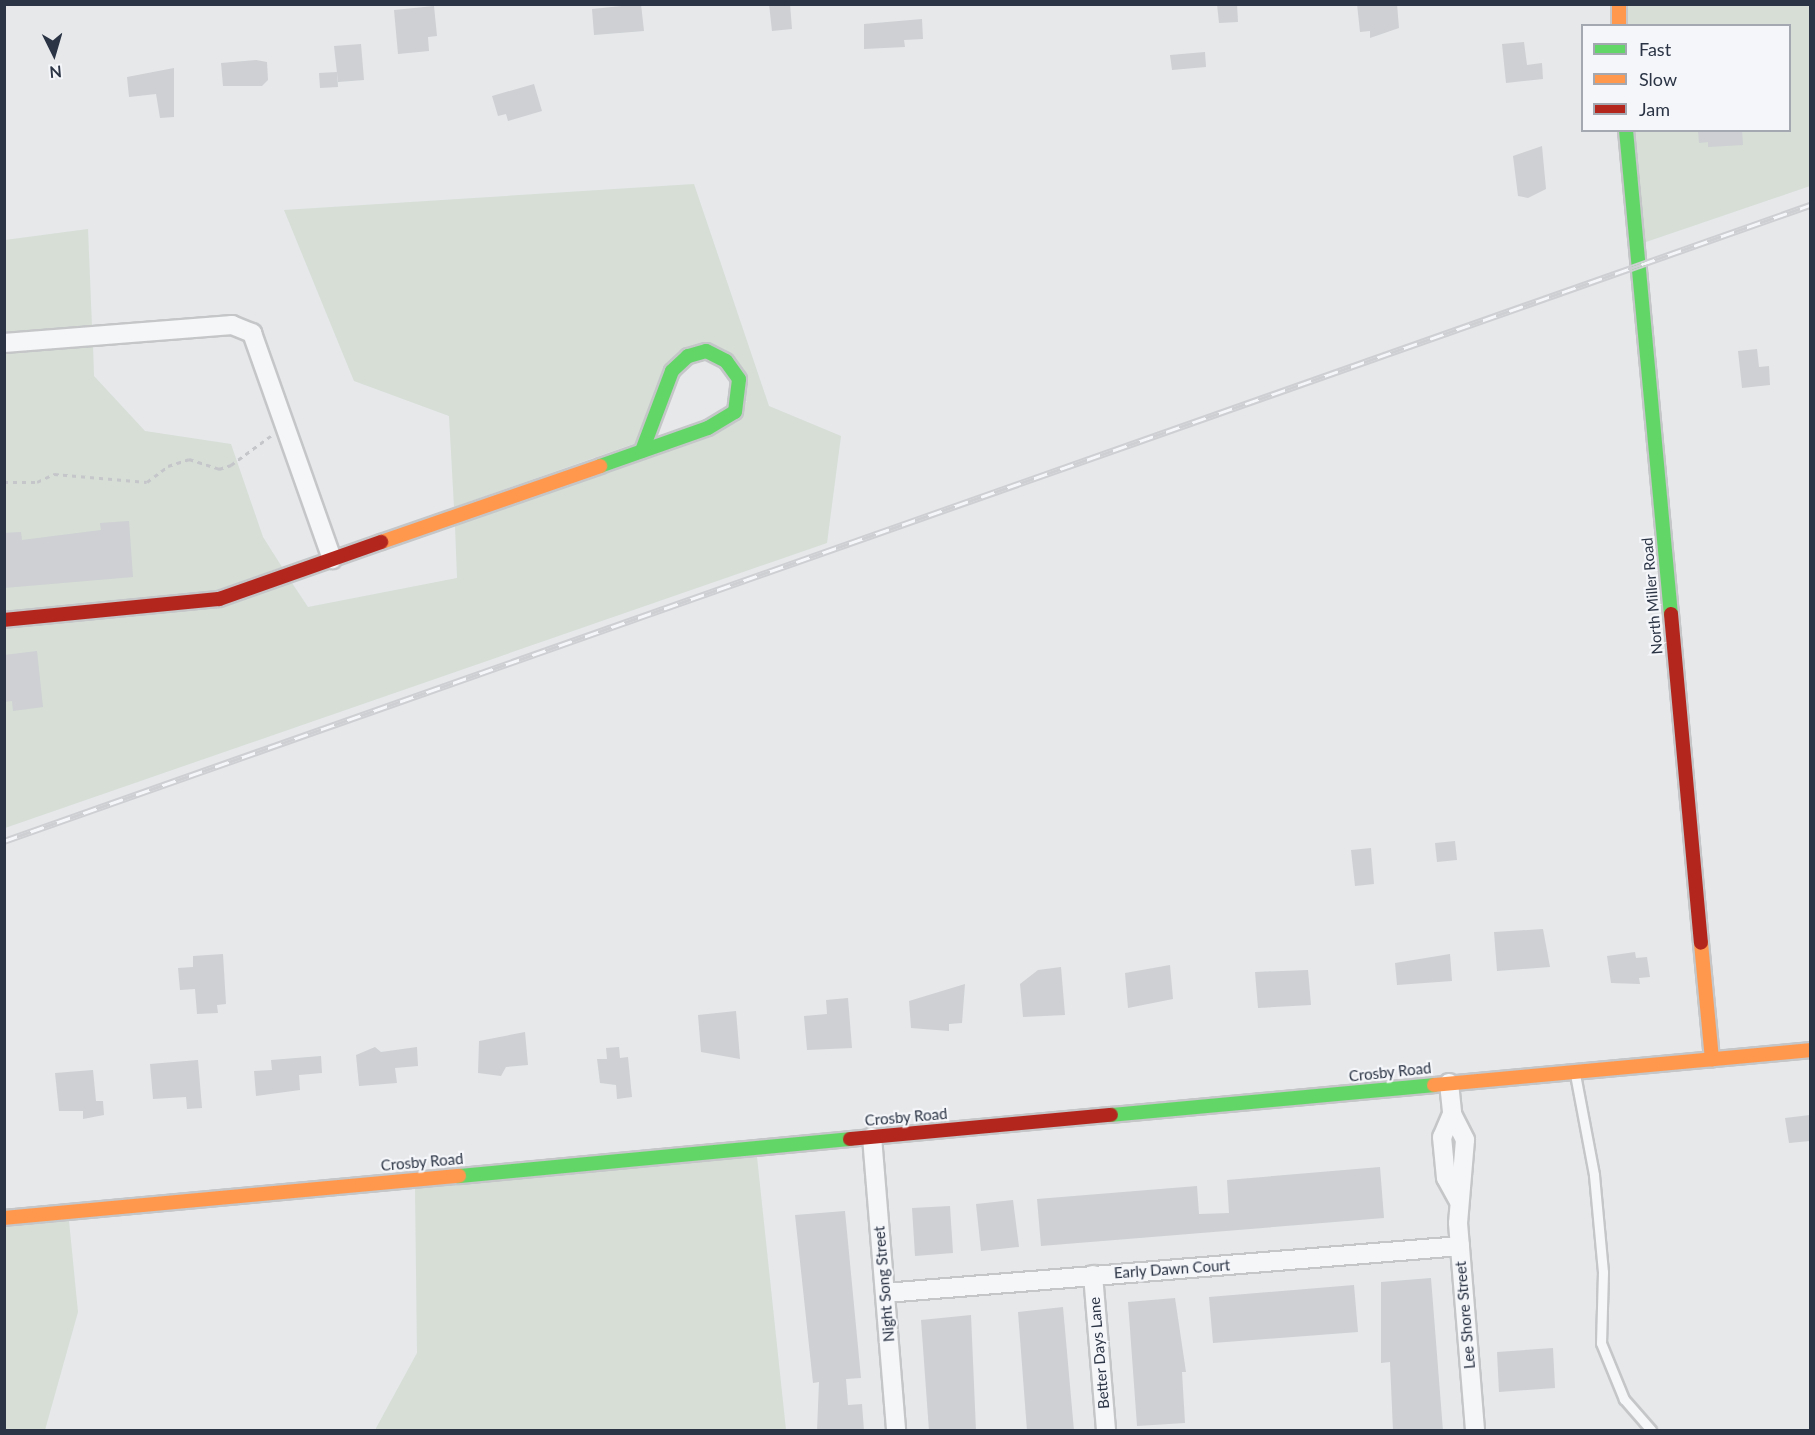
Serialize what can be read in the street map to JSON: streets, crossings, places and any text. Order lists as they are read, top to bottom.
{
  "streets": {
    "street": [
      "North Miller Road",
      "Crosby Road",
      "Early Dawn Court",
      "Night Song Street",
      "Lee Shore Street",
      "Better Days Lane"
    ]
  },
  "crossings": [
    ["North Miller Road", "Crosby Road"],
    ["Crosby Road", "Night Song Street"],
    ["Early Dawn Court", "Night Song Street"],
    ["Early Dawn Court", "Lee Shore Street"],
    ["Early Dawn Court", "Better Days Lane"]
  ],
  "legend": ["Fast", "Slow", "Jam"],
  "north": "bottom"
}
